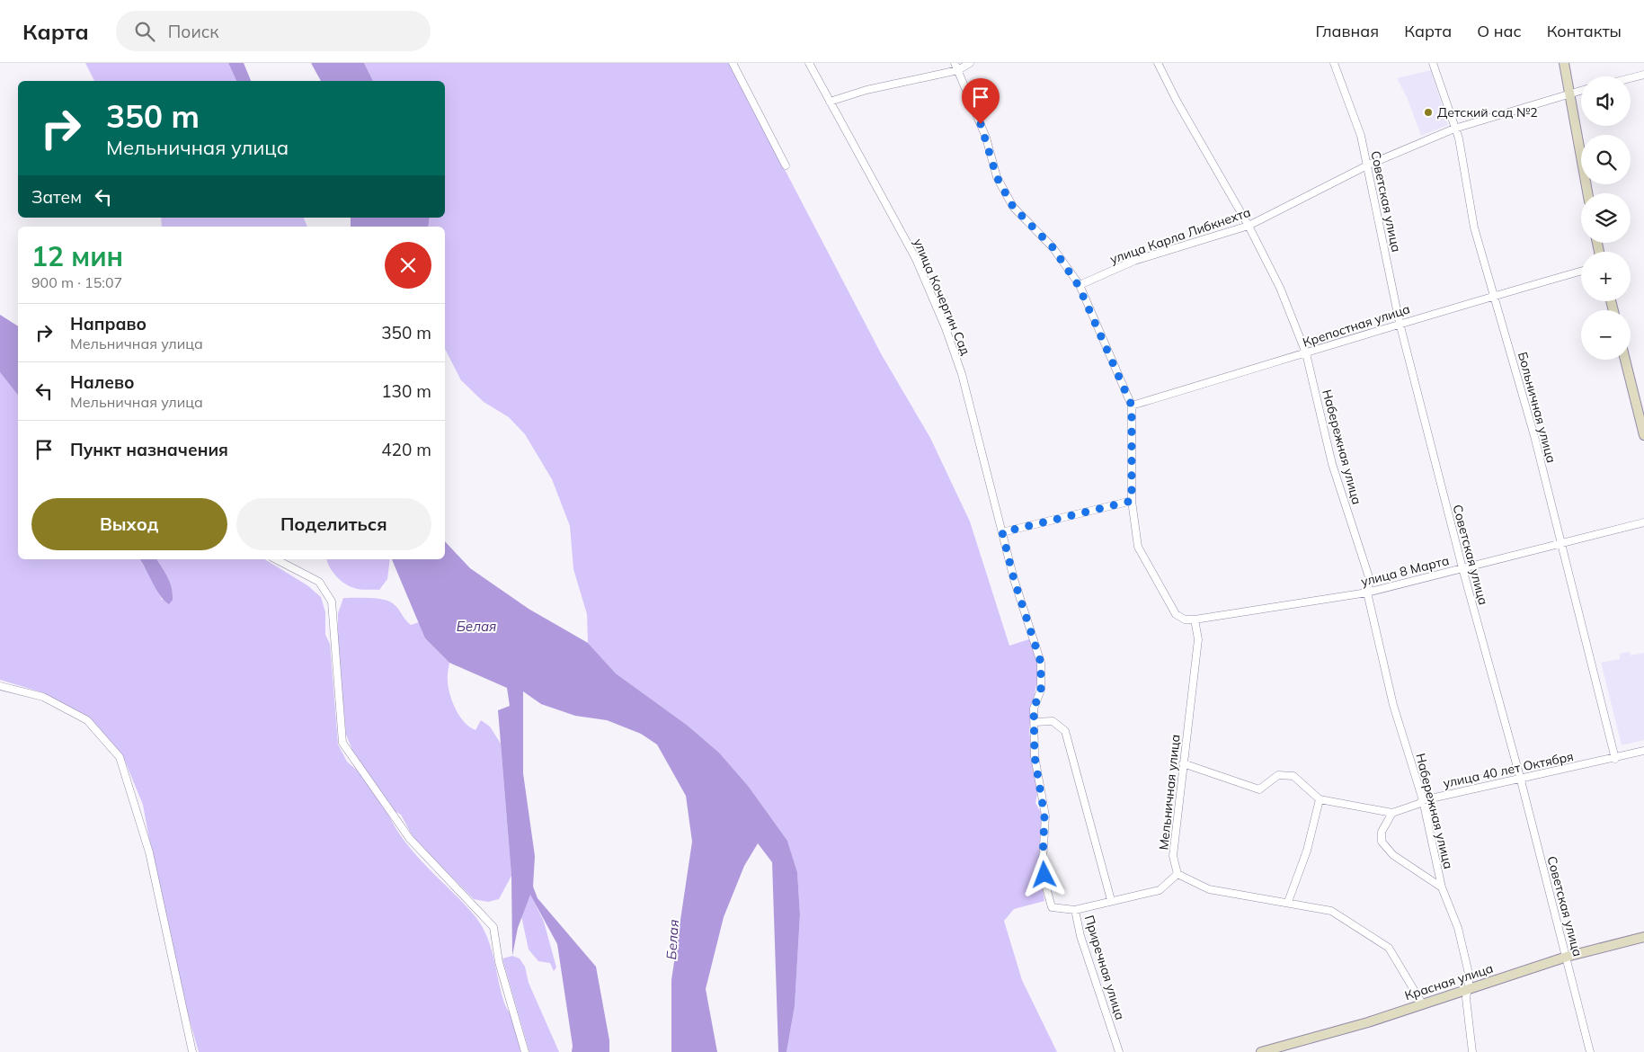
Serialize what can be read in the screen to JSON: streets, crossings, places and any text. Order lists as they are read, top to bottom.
{
  "streets": {
    "street": [
      "Советская улица",
      "улица Карла Либкнехта",
      "улица Кочергин Сад",
      "Крепостная улица",
      "Больничная улица",
      "Набережная улица",
      "улица 8 Марта",
      "улица 40 лет Октября",
      "Мельничная улица",
      "Приречная улица",
      "Красная улица"
    ]
  },
  "crossings": [
    ["Советская улица", "улица Карла Либкнехта"],
    ["Советская улица", "Крепостная улица"],
    ["Советская улица", "улица 8 Марта"],
    ["Советская улица", "улица 40 лет Октября"],
    ["Советская улица", "Красная улица"],
    ["улица Карла Либкнехта", "Больничная улица"],
    ["улица Карла Либкнехта", "Набережная улица"],
    ["улица Кочергин Сад", "Приречная улица"],
    ["Крепостная улица", "Больничная улица"],
    ["Крепостная улица", "Набережная улица"],
    ["Больничная улица", "улица 8 Марта"],
    ["Больничная улица", "улица 40 лет Октября"],
    ["Набережная улица", "улица 8 Марта"],
    ["Набережная улица", "улица 40 лет Октября"],
    ["Набережная улица", "Красная улица"],
    ["улица 8 Марта", "Мельничная улица"]
  ],
  "water": ["Белая"],
  "places": ["Детский сад №2"],
  "page": {
    "header": "Карта",
    "search": "Поиск",
    "nav": [
      "Главная",
      "Карта",
      "О нас",
      "Контакты"
    ],
    "map_buttons": ["+", "−"],
    "turn": ["350 m", "Мельничная улица"],
    "then": "Затем",
    "heading": ["12 мин", "900 m · 15:07"],
    "list": [
      {
        "name": "Направо",
        "note": "Мельничная улица",
        "value": "350 m"
      },
      {
        "name": "Налево",
        "note": "Мельничная улица",
        "value": "130 m"
      },
      {
        "name": "Пункт назначения",
        "value": "420 m"
      }
    ],
    "buttons": ["Выход", "Поделиться"]
  }
}
